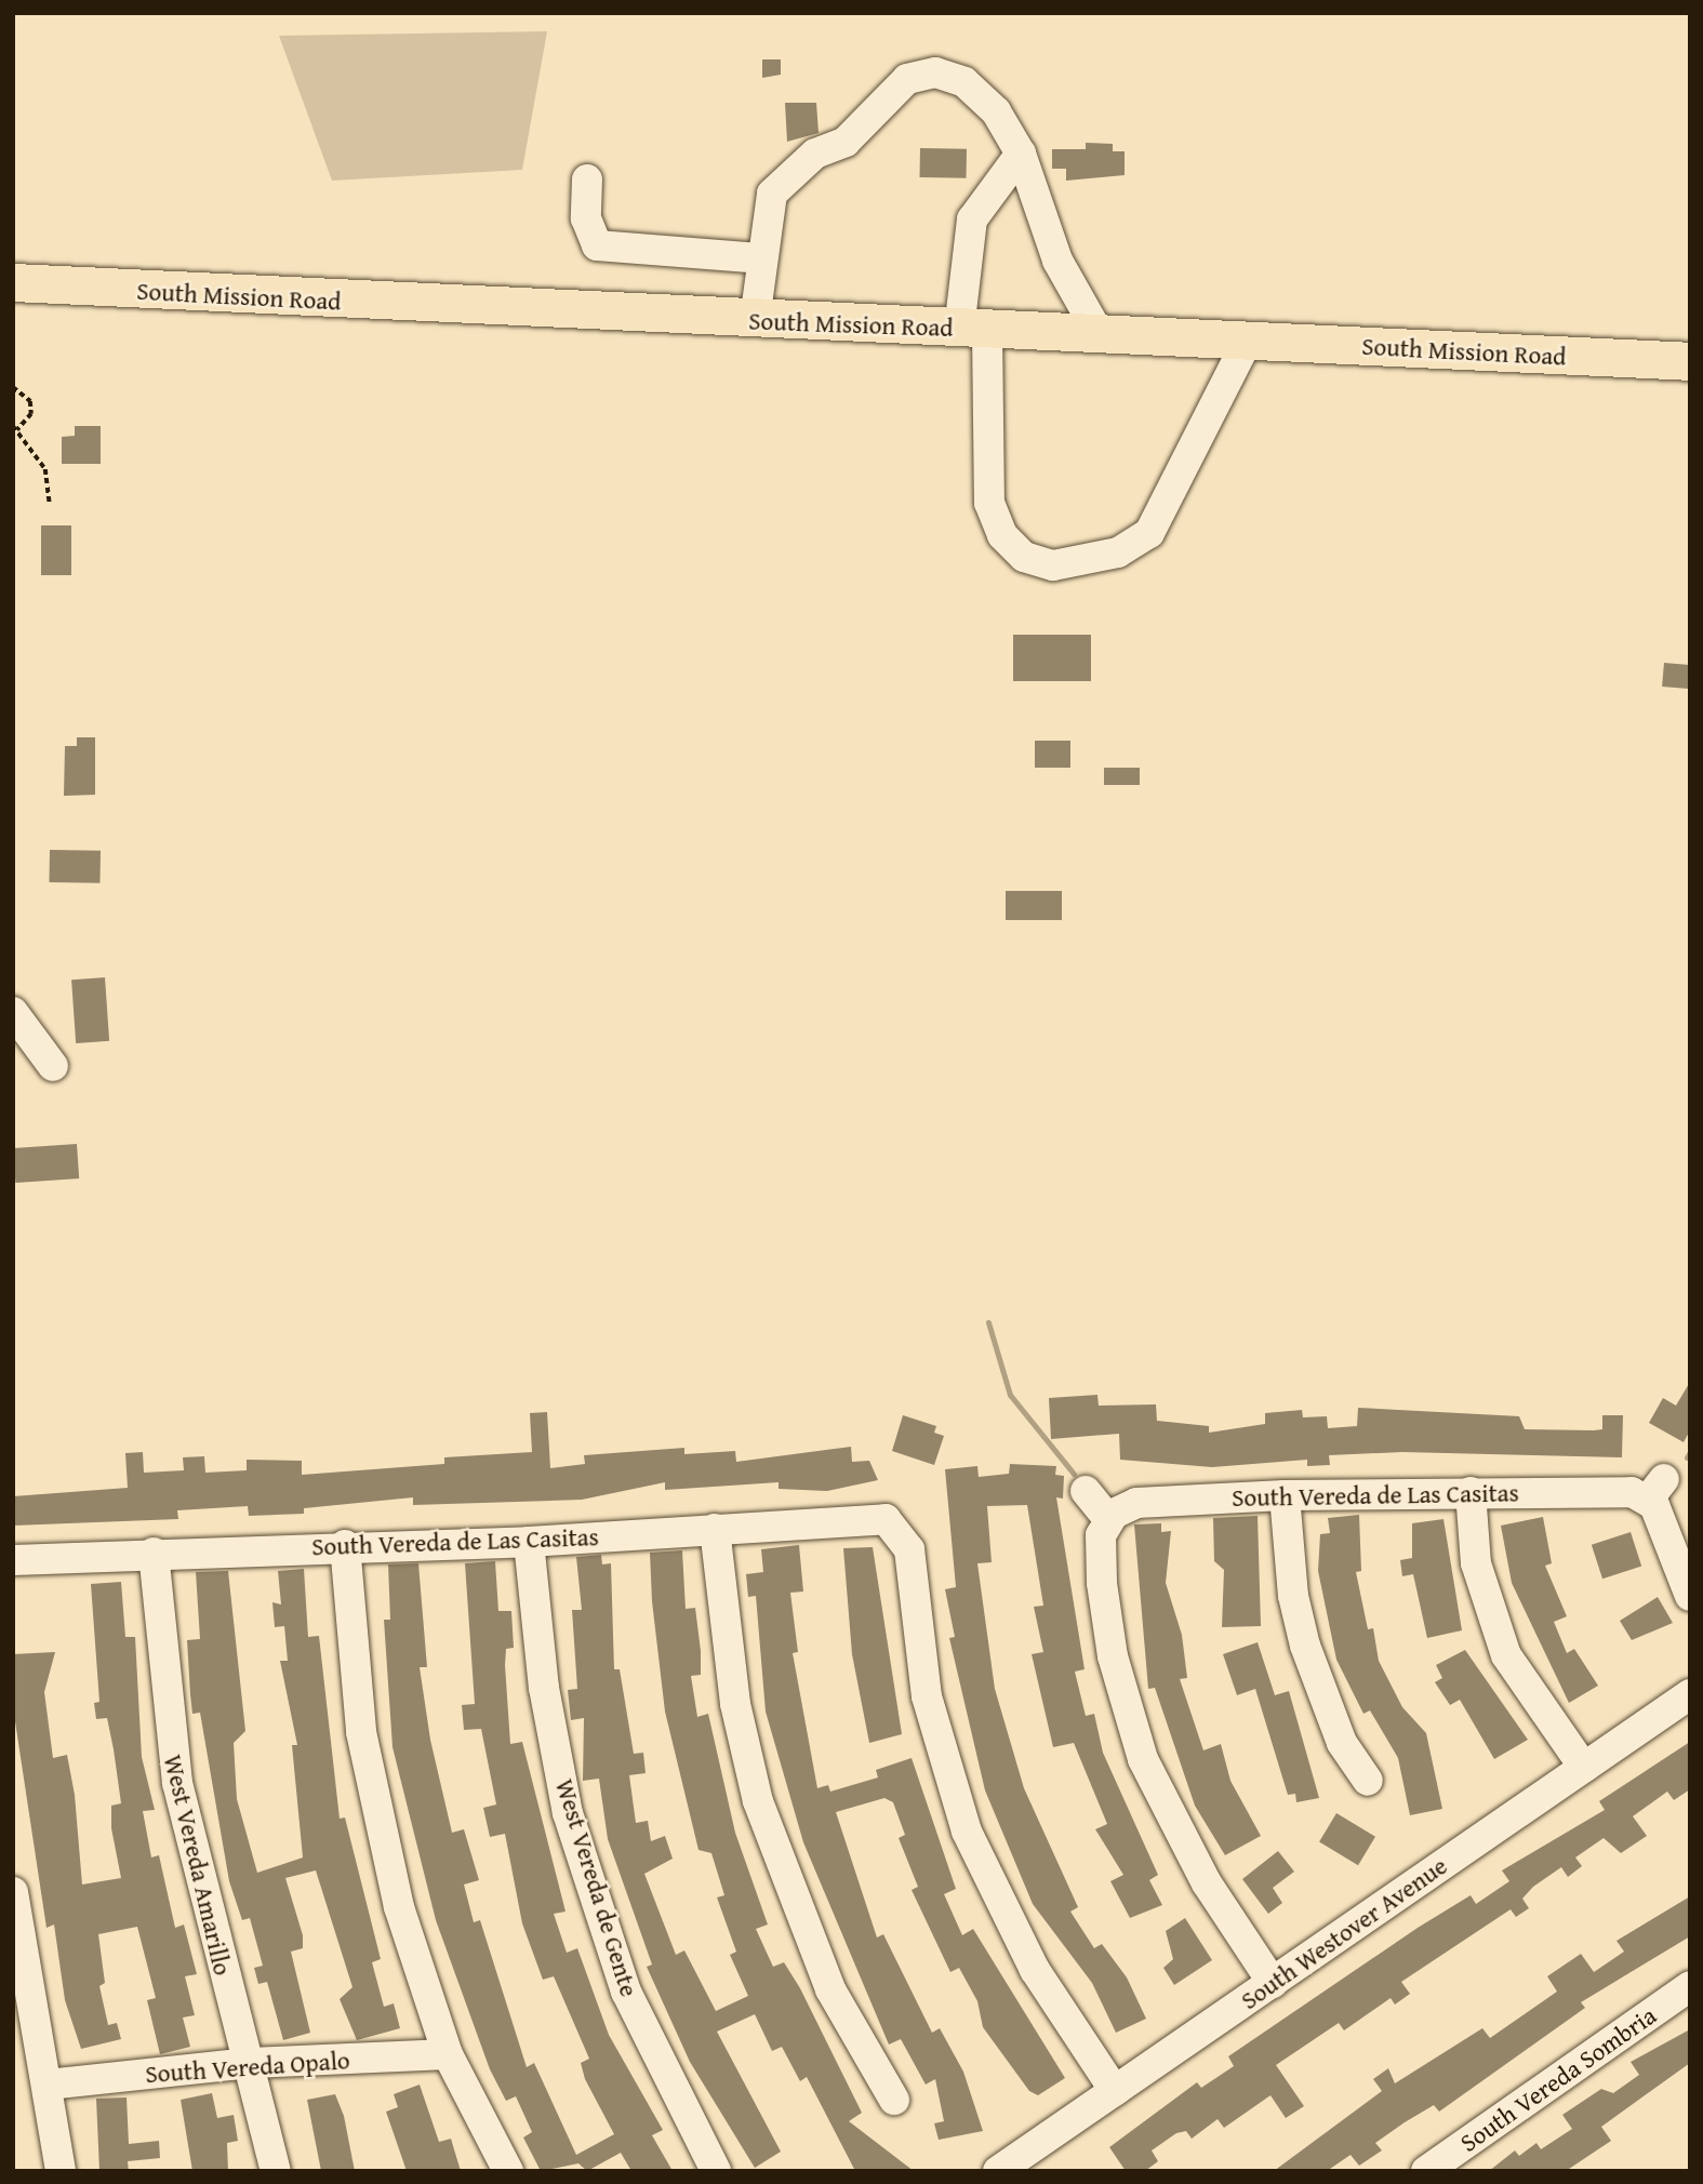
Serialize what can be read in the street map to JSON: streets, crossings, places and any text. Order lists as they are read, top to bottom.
{
  "streets": {
    "main road": ["South Mission Road"],
    "street": [
      "South Vereda de Las Casitas",
      "West Vereda Amarillo",
      "West Vereda de Gente",
      "South Westover Avenue",
      "South Vereda Opalo",
      "South Vereda Sombria"
    ]
  },
  "crossings": [
    ["South Vereda de Las Casitas", "West Vereda Amarillo"],
    ["South Vereda de Las Casitas", "West Vereda de Gente"],
    ["South Vereda de Las Casitas", "South Westover Avenue"],
    ["West Vereda Amarillo", "South Vereda Opalo"]
  ]
}
